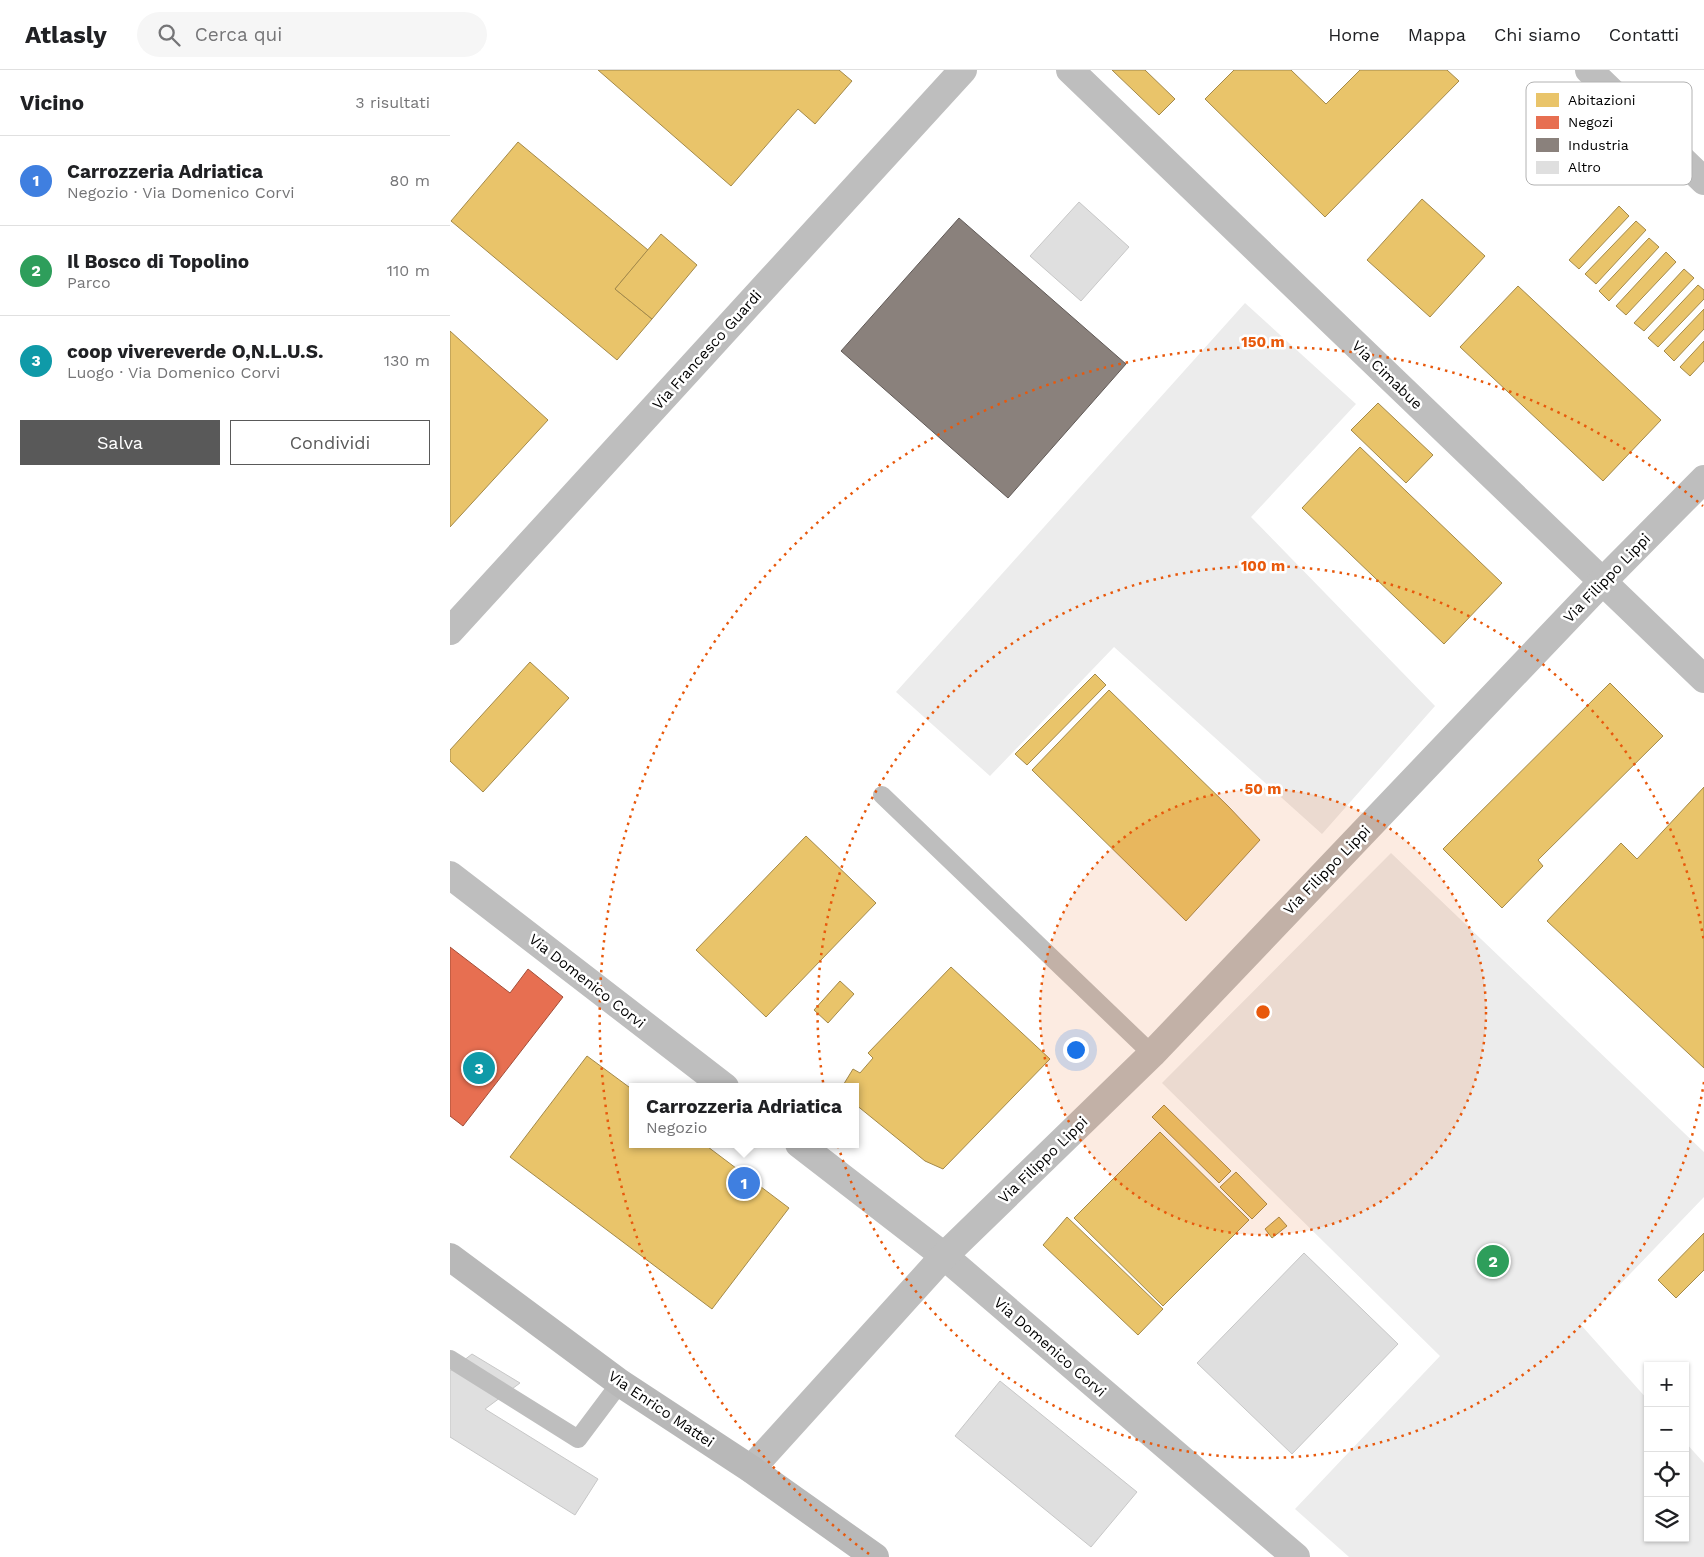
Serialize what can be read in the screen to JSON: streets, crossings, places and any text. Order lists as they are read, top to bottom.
{
  "streets": {
    "street": [
      "Via Francesco Guardi",
      "Via Cimabue",
      "Via Filippo Lippi",
      "Via Domenico Corvi",
      "Via Enrico Mattei"
    ]
  },
  "crossings": [
    ["Via Cimabue", "Via Filippo Lippi"],
    ["Via Filippo Lippi", "Via Domenico Corvi"],
    ["Via Filippo Lippi", "Via Enrico Mattei"]
  ],
  "legend": [
    "Abitazioni",
    "Negozi",
    "Industria",
    "Altro"
  ],
  "page": {
    "header": "Atlasly",
    "search": "Cerca qui",
    "nav": [
      "Home",
      "Mappa",
      "Chi siamo",
      "Contatti"
    ],
    "heading": ["Vicino", "3 risultati"],
    "list": [
      {
        "mark": "1",
        "name": "Carrozzeria Adriatica",
        "note": "Negozio · Via Domenico Corvi",
        "value": "80 m"
      },
      {
        "mark": "2",
        "name": "Il Bosco di Topolino",
        "note": "Parco",
        "value": "110 m"
      },
      {
        "mark": "3",
        "name": "coop vivereverde O,N.L.U.S.",
        "note": "Luogo · Via Domenico Corvi",
        "value": "130 m"
      }
    ],
    "buttons": ["Salva", "Condividi"],
    "pins": ["3", "1", "2"],
    "popup": ["Carrozzeria Adriatica", "Negozio"],
    "map_buttons": ["+", "−"]
  },
  "rings": ["150 m", "100 m", "50 m"]
}
